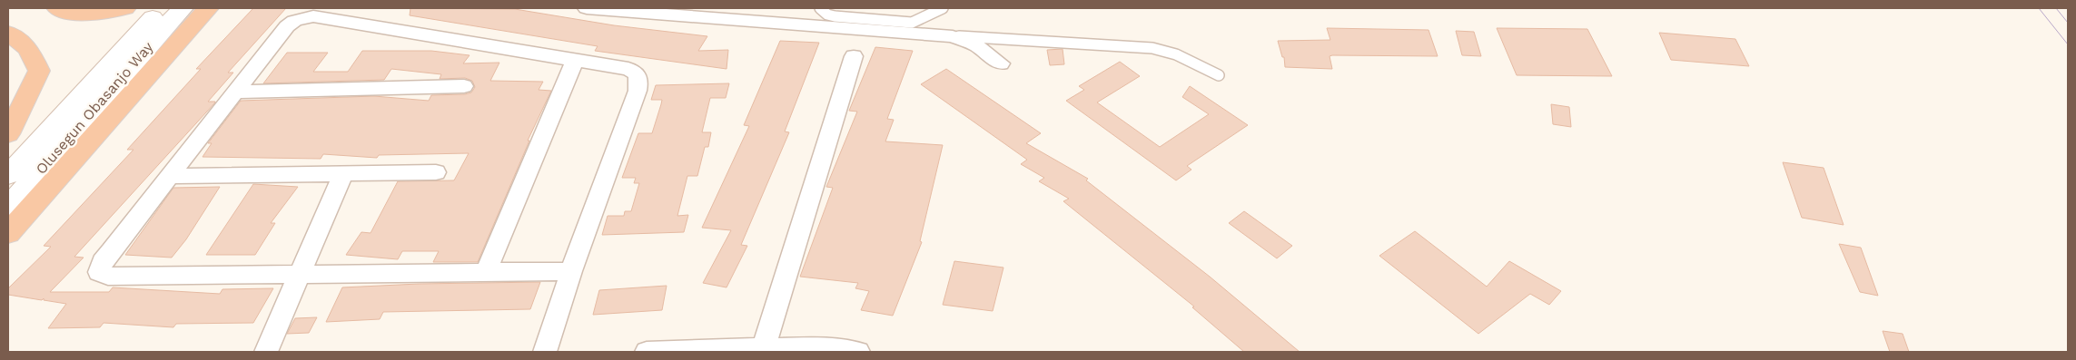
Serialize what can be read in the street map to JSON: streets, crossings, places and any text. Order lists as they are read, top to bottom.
{
  "streets": {
    "main road": ["Olusegun Obasanjo Way"]
  }
}
